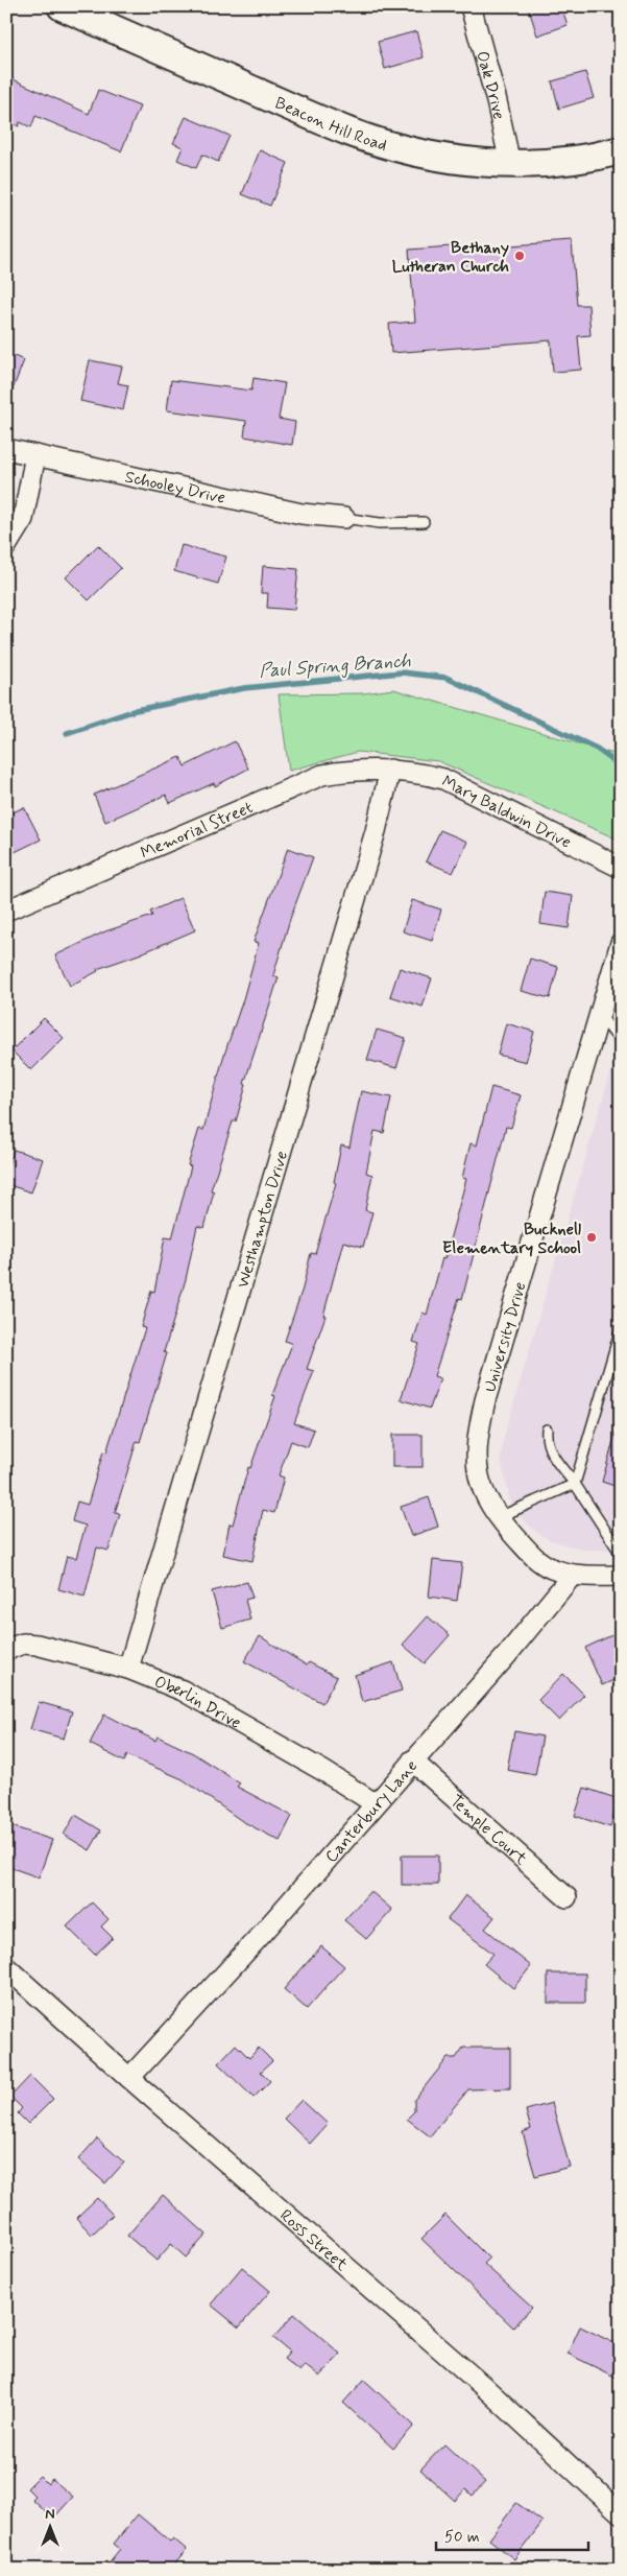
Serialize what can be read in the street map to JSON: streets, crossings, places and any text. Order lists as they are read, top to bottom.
{
  "streets": {
    "main road": ["Beacon Hill Road"],
    "street": [
      "Oak Drive",
      "Schooley Drive",
      "Mary Baldwin Drive",
      "Memorial Street",
      "Westhampton Drive",
      "University Drive",
      "Oberlin Drive",
      "Canterbury Lane",
      "Temple Court",
      "Ross Street"
    ]
  },
  "crossings": [
    ["Oak Drive", "Beacon Hill Road"],
    ["Mary Baldwin Drive", "Memorial Street"],
    ["Mary Baldwin Drive", "Westhampton Drive"],
    ["Memorial Street", "Westhampton Drive"],
    ["Westhampton Drive", "Oberlin Drive"],
    ["University Drive", "Canterbury Lane"],
    ["Oberlin Drive", "Canterbury Lane"],
    ["Canterbury Lane", "Temple Court"],
    ["Canterbury Lane", "Ross Street"]
  ],
  "water": ["Paul Spring Branch"],
  "places": ["Bethany Lutheran Church", "Bucknell Elementary School"],
  "scale_bar": "50 m",
  "north": "top"
}
